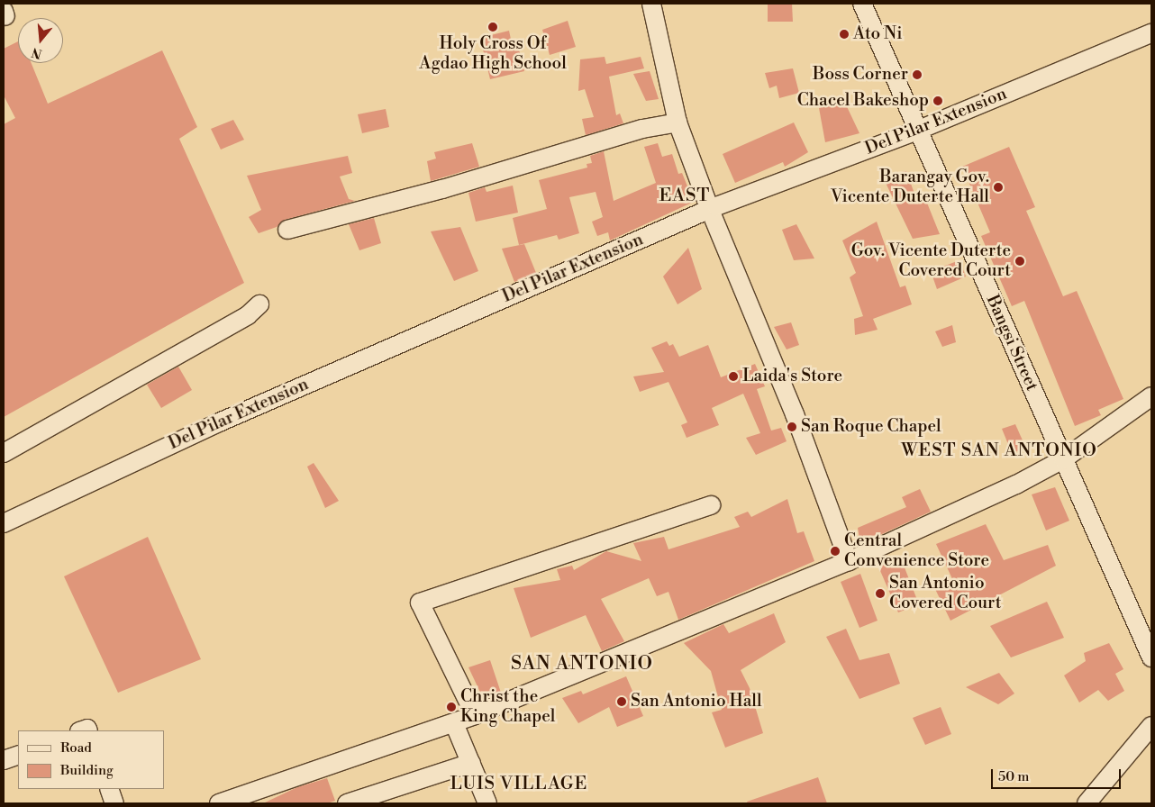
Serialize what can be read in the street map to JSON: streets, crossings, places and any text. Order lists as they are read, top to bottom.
{
  "streets": {
    "street": ["Del Pilar Extension", "Bangsi Street"]
  },
  "crossings": [
    ["Del Pilar Extension", "Bangsi Street"]
  ],
  "districts": [
    "EAST",
    "WEST SAN ANTONIO",
    "SAN ANTONIO",
    "LUIS VILLAGE"
  ],
  "places": [
    "Holy Cross Of Agdao High School",
    "Ato Ni",
    "Boss Corner",
    "Chacel Bakeshop",
    "Barangay Gov. Vicente Duterte Hall",
    "Gov. Vicente Duterte Covered Court",
    "Laida's Store",
    "San Roque Chapel",
    "Central Convenience Store",
    "San Antonio Covered Court",
    "San Antonio Hall",
    "Christ the King Chapel"
  ],
  "legend": ["Road", "Building"],
  "scale_bar": "50 m",
  "north": "bottom"
}
